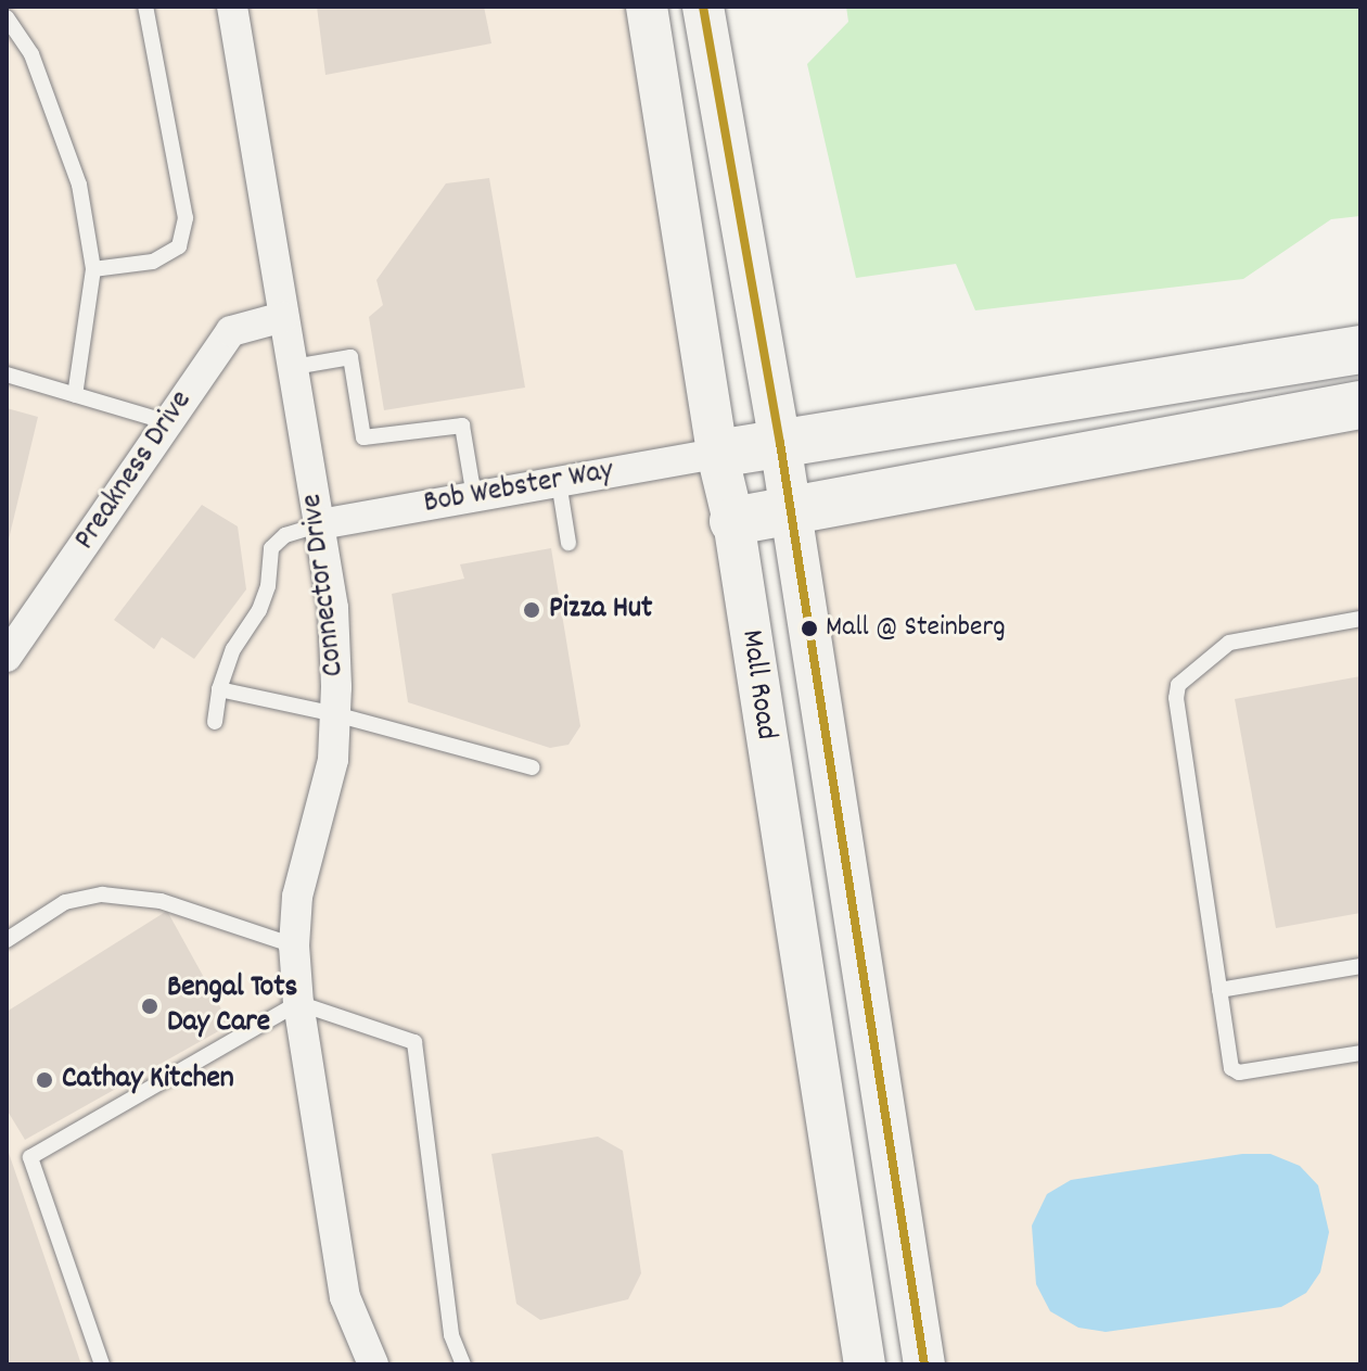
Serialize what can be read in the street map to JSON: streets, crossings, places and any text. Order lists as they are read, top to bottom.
{
  "streets": {
    "main road": ["Mall Road"],
    "street": ["Preakness Drive", "Bob Webster Way", "Connector Drive"]
  },
  "crossings": [
    ["Preakness Drive", "Connector Drive"],
    ["Bob Webster Way", "Connector Drive"],
    ["Bob Webster Way", "Mall Road"]
  ],
  "places": [
    "Pizza Hut",
    "Mall @ Steinberg",
    "Bengal Tots Day Care",
    "Cathay Kitchen"
  ]
}
